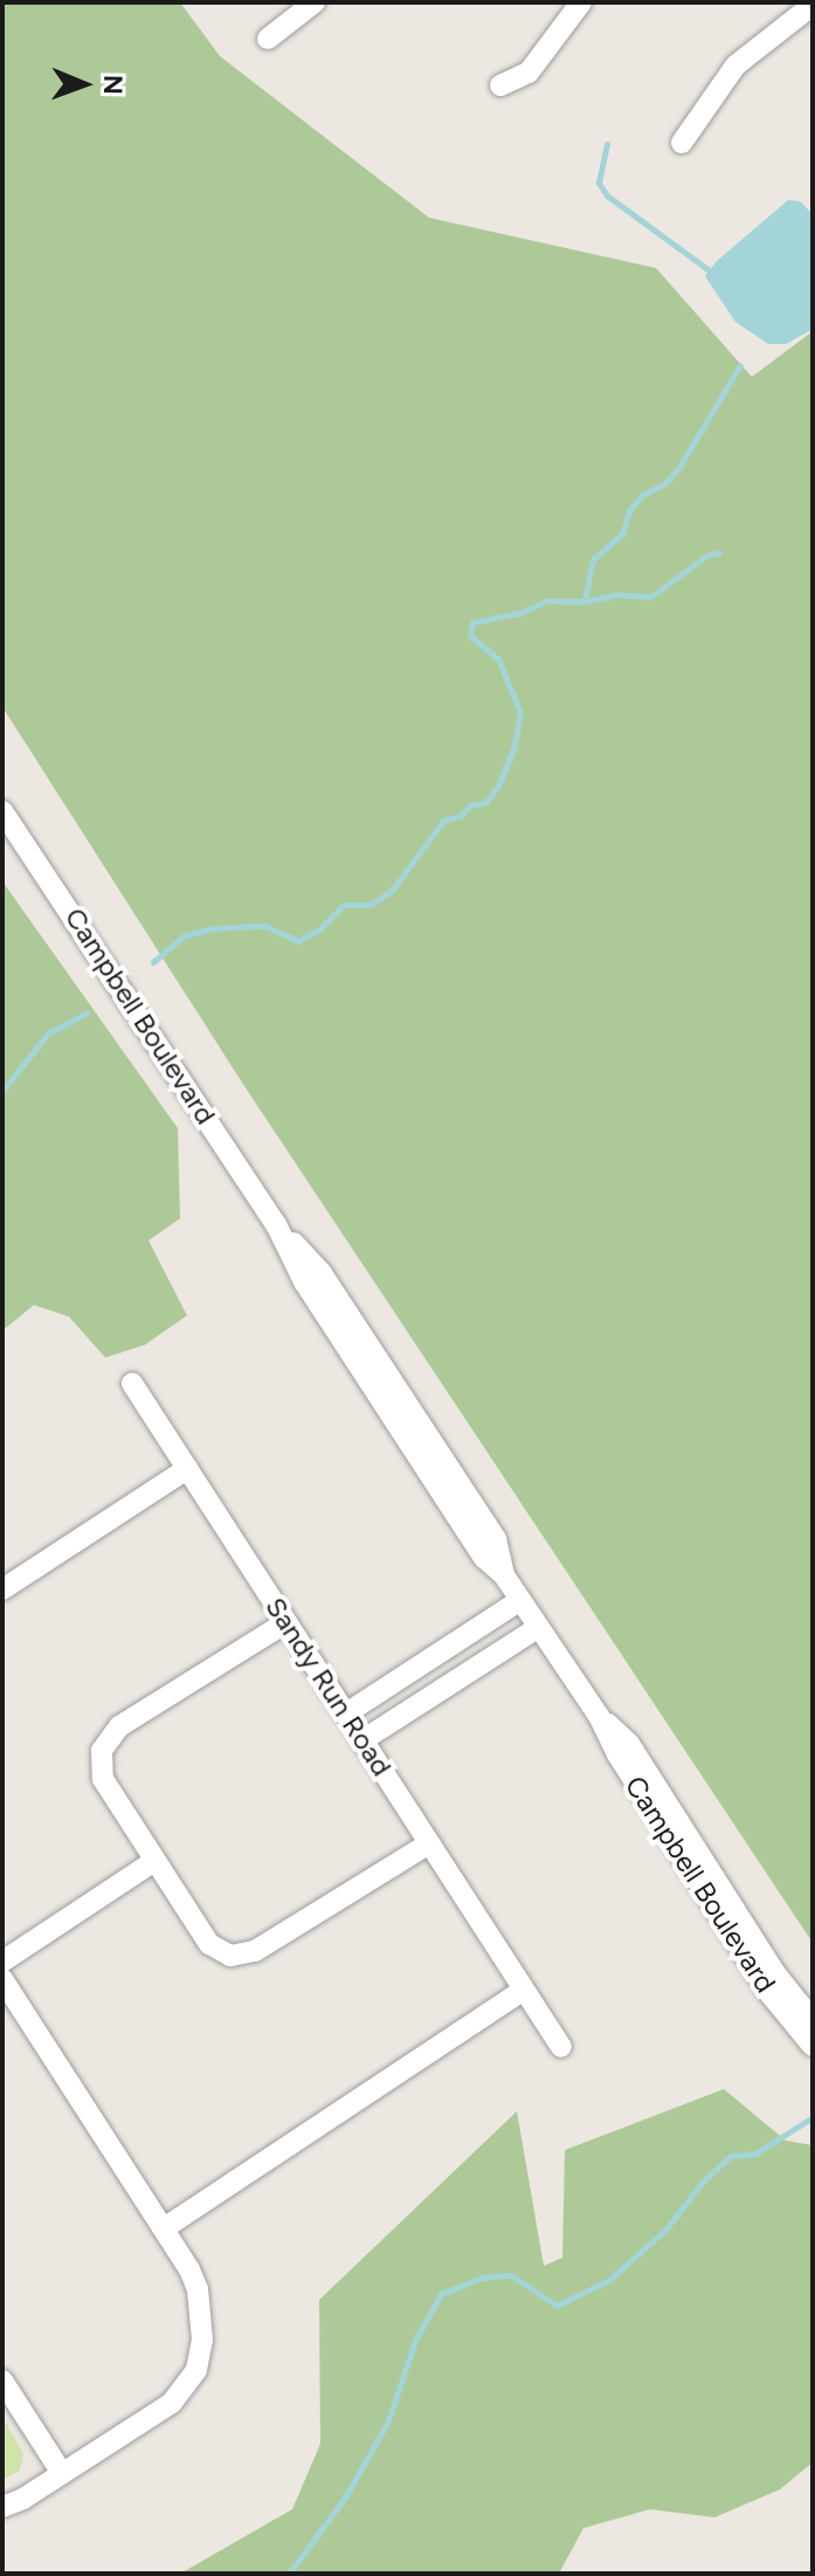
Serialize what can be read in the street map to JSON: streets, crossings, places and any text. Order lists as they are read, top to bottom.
{
  "streets": {
    "street": ["Campbell Boulevard", "Sandy Run Road"]
  },
  "north": "right"
}
